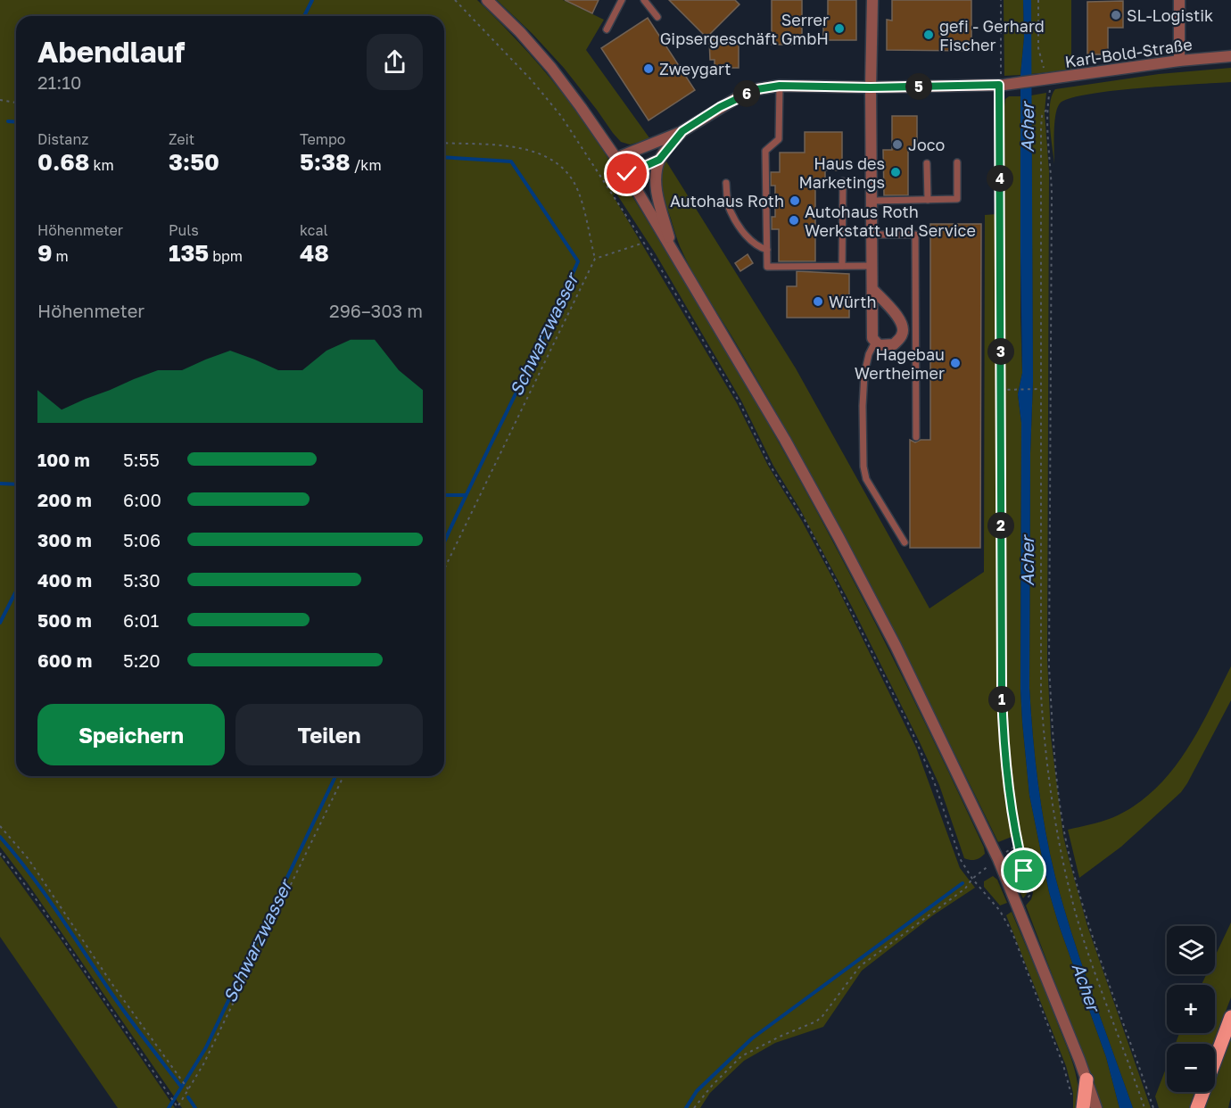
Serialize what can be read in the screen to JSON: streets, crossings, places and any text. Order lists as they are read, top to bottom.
{
  "streets": {
    "street": ["Karl-Bold-Straße"]
  },
  "water": ["Acher", "Schwarzwasser"],
  "places": [
    "SL-Logistik",
    "Serrer Gipsergeschäft GmbH",
    "gefi - Gerhard Fischer",
    "Zweygart",
    "Joco",
    "Haus des Marketings",
    "Autohaus Roth",
    "Autohaus Roth Werkstatt und Service",
    "Würth",
    "Hagebau Wertheimer"
  ],
  "page": {
    "heading": ["Abendlauf", "21:10"],
    "pins": [
      "5",
      "6",
      "4",
      "3",
      "2",
      "1"
    ],
    "stats": [
      ["Distanz", "0.68 km"],
      ["Zeit", "3:50"],
      ["Tempo", "5:38 /km"],
      ["Höhenmeter", "9 m"],
      ["Puls", "135 bpm"],
      ["kcal", "48"]
    ],
    "chart": ["Höhenmeter", "296–303 m"],
    "list": [
      {
        "name": "100 m",
        "note": "5:55"
      },
      {
        "name": "200 m",
        "note": "6:00"
      },
      {
        "name": "300 m",
        "note": "5:06"
      },
      {
        "name": "400 m",
        "note": "5:30"
      },
      {
        "name": "500 m",
        "note": "6:01"
      },
      {
        "name": "600 m",
        "note": "5:20"
      }
    ],
    "buttons": ["Speichern", "Teilen"],
    "map_buttons": ["+", "−"]
  }
}
